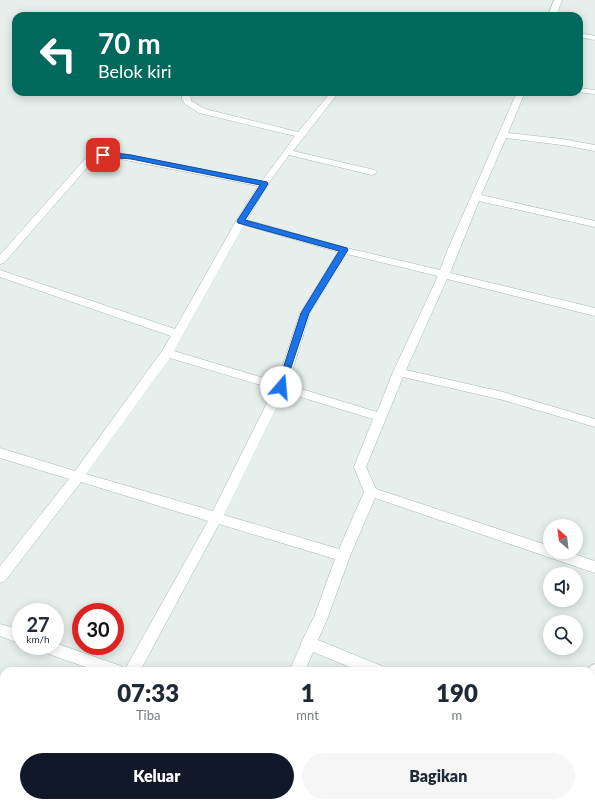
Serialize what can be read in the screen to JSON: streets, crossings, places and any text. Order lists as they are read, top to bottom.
{
  "north": "top left",
  "page": {
    "turn": ["70 m", "Belok kiri"],
    "speed": "27 km/h",
    "limit": "30",
    "eta": [
      "07:33",
      "Tiba",
      "1",
      "mnt",
      "190",
      "m"
    ],
    "buttons": ["Keluar", "Bagikan"]
  }
}
